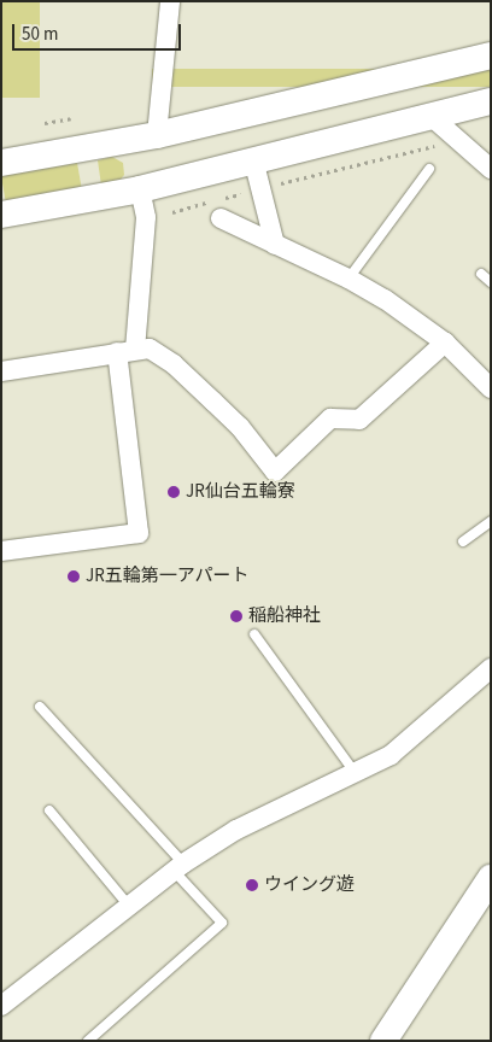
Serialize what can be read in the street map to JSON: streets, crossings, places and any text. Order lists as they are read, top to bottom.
{
  "places": [
    "JR仙台五輪寮",
    "JR五輪第一アパート",
    "稲船神社",
    "ウイング遊"
  ],
  "scale_bar": "50 m"
}
